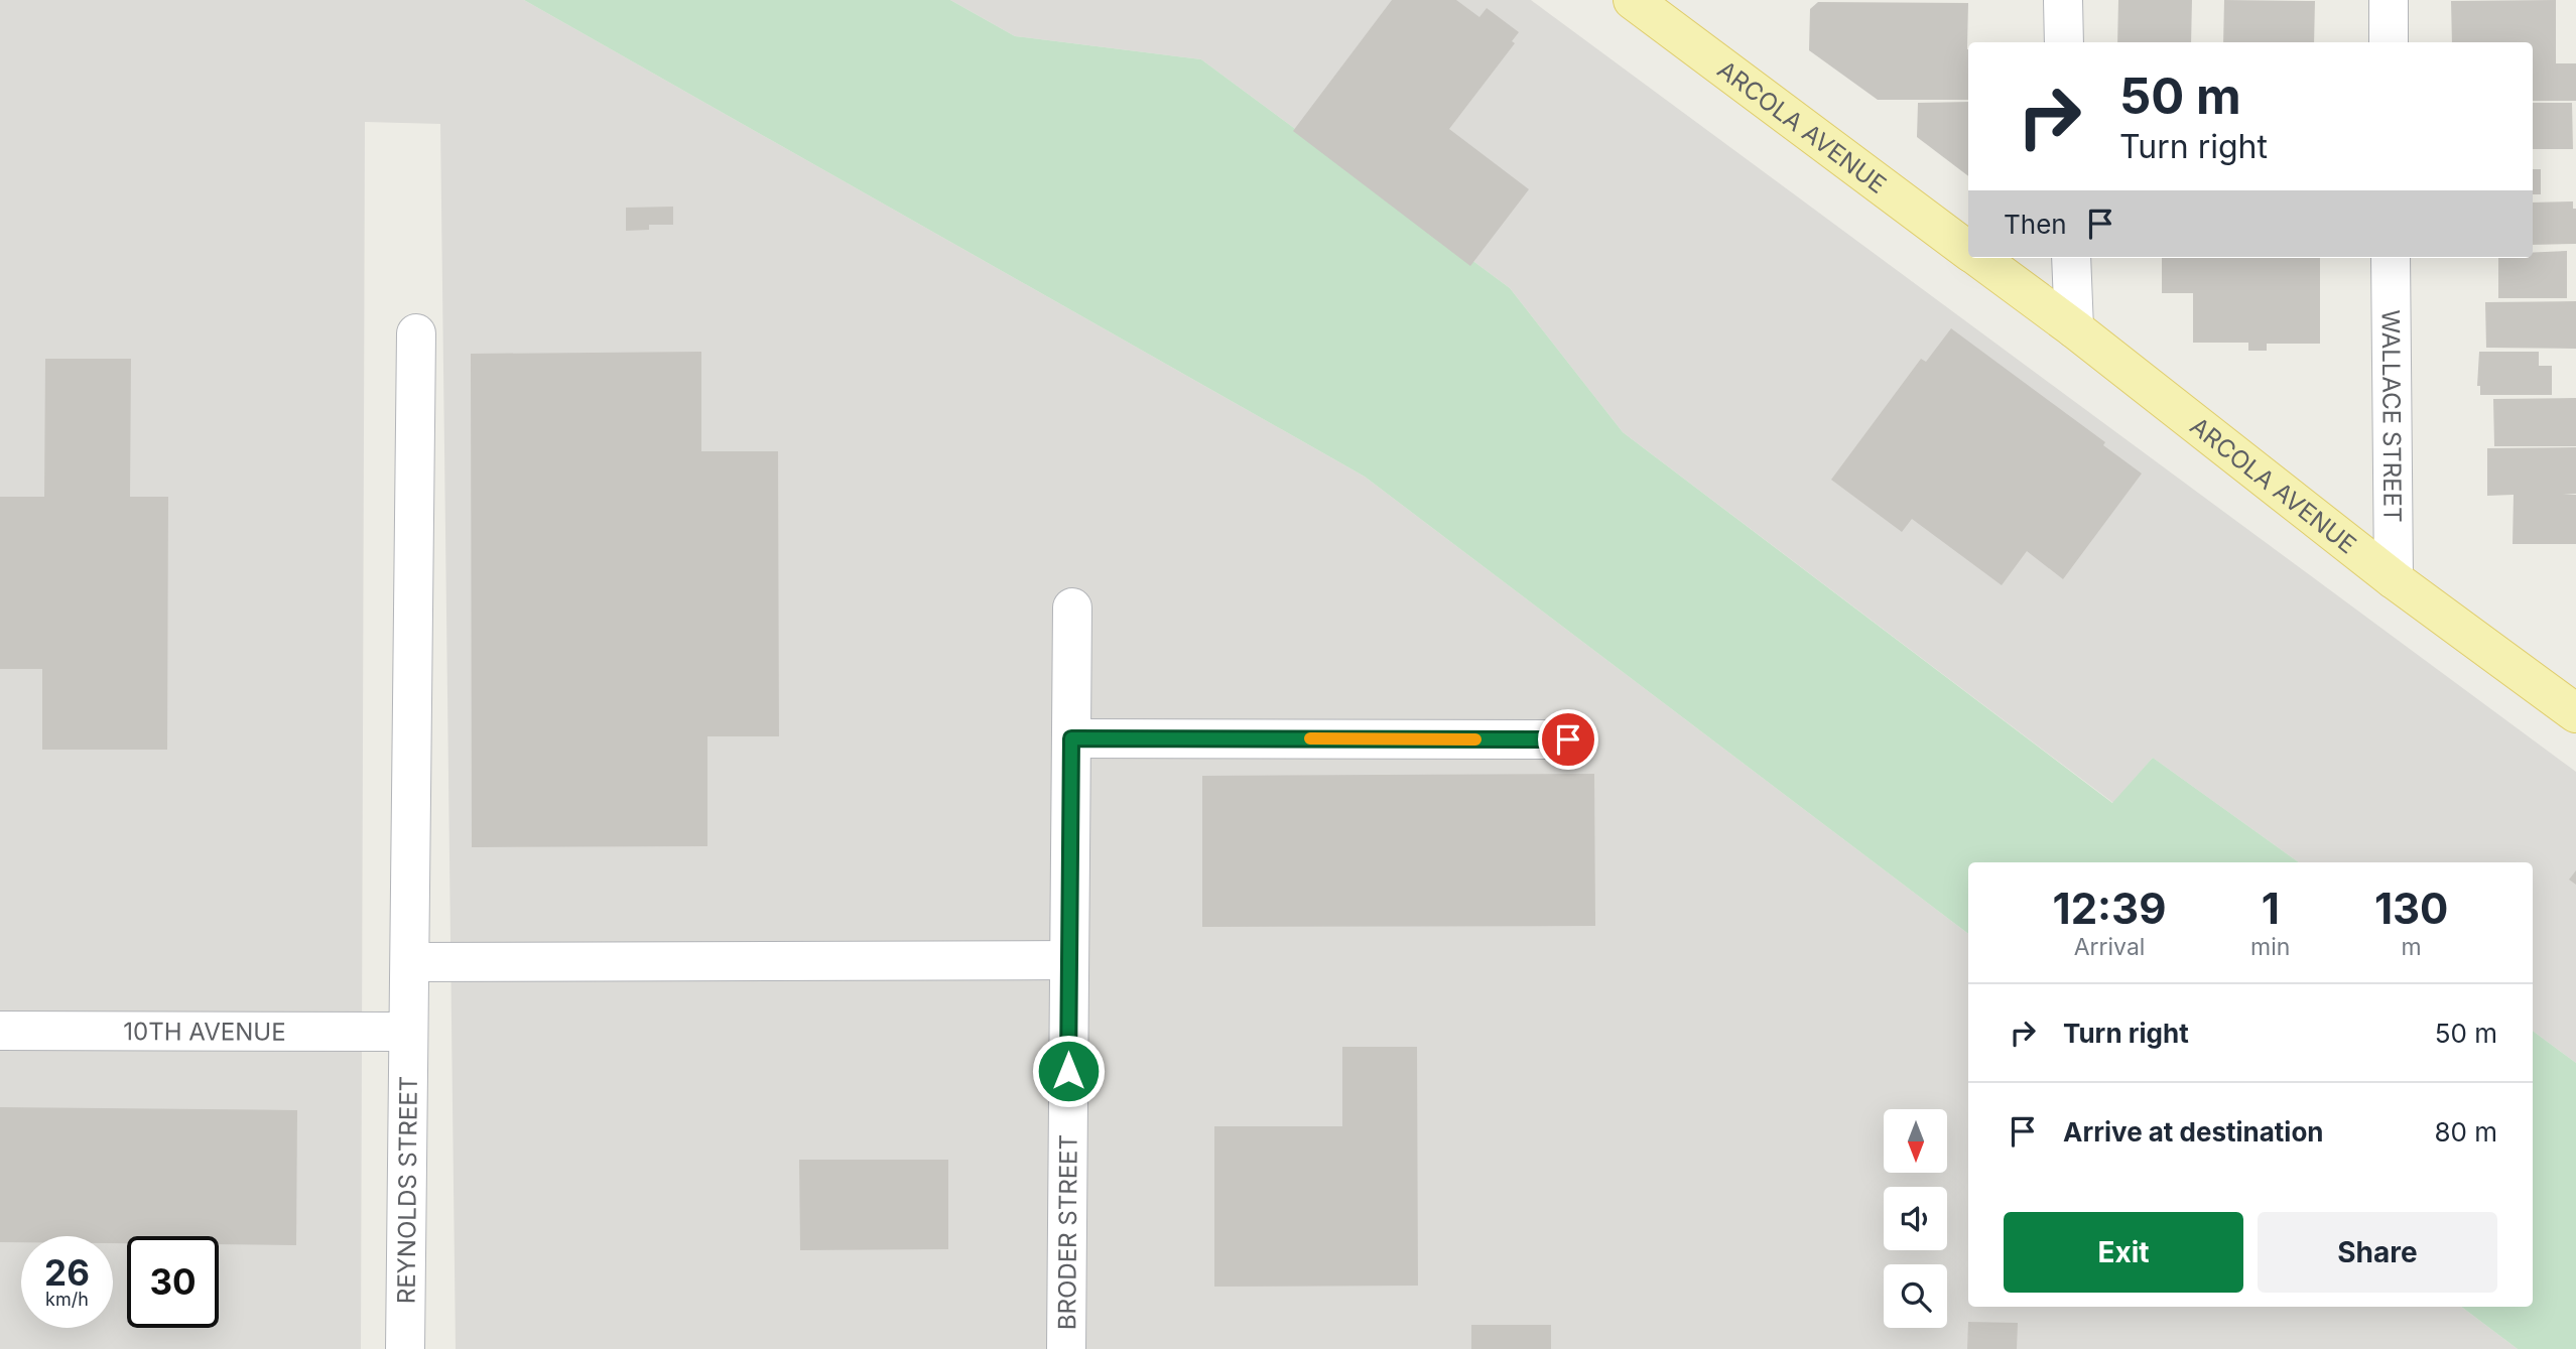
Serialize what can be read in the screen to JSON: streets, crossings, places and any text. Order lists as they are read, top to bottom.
{
  "streets": {
    "main road": ["ARCOLA AVENUE"],
    "street": [
      "WALLACE STREET",
      "10TH AVENUE",
      "REYNOLDS STREET",
      "BRODER STREET"
    ]
  },
  "crossings": [
    ["ARCOLA AVENUE", "WALLACE STREET"],
    ["10TH AVENUE", "REYNOLDS STREET"]
  ],
  "north": "bottom",
  "page": {
    "turn": ["50 m", "Turn right"],
    "then": "Then",
    "eta": [
      "12:39",
      "Arrival",
      "1",
      "min",
      "130",
      "m"
    ],
    "list": [
      {
        "name": "Turn right",
        "value": "50 m"
      },
      {
        "name": "Arrive at destination",
        "value": "80 m"
      }
    ],
    "buttons": ["Exit", "Share"],
    "speed": "26 km/h",
    "limit": "30"
  }
}
